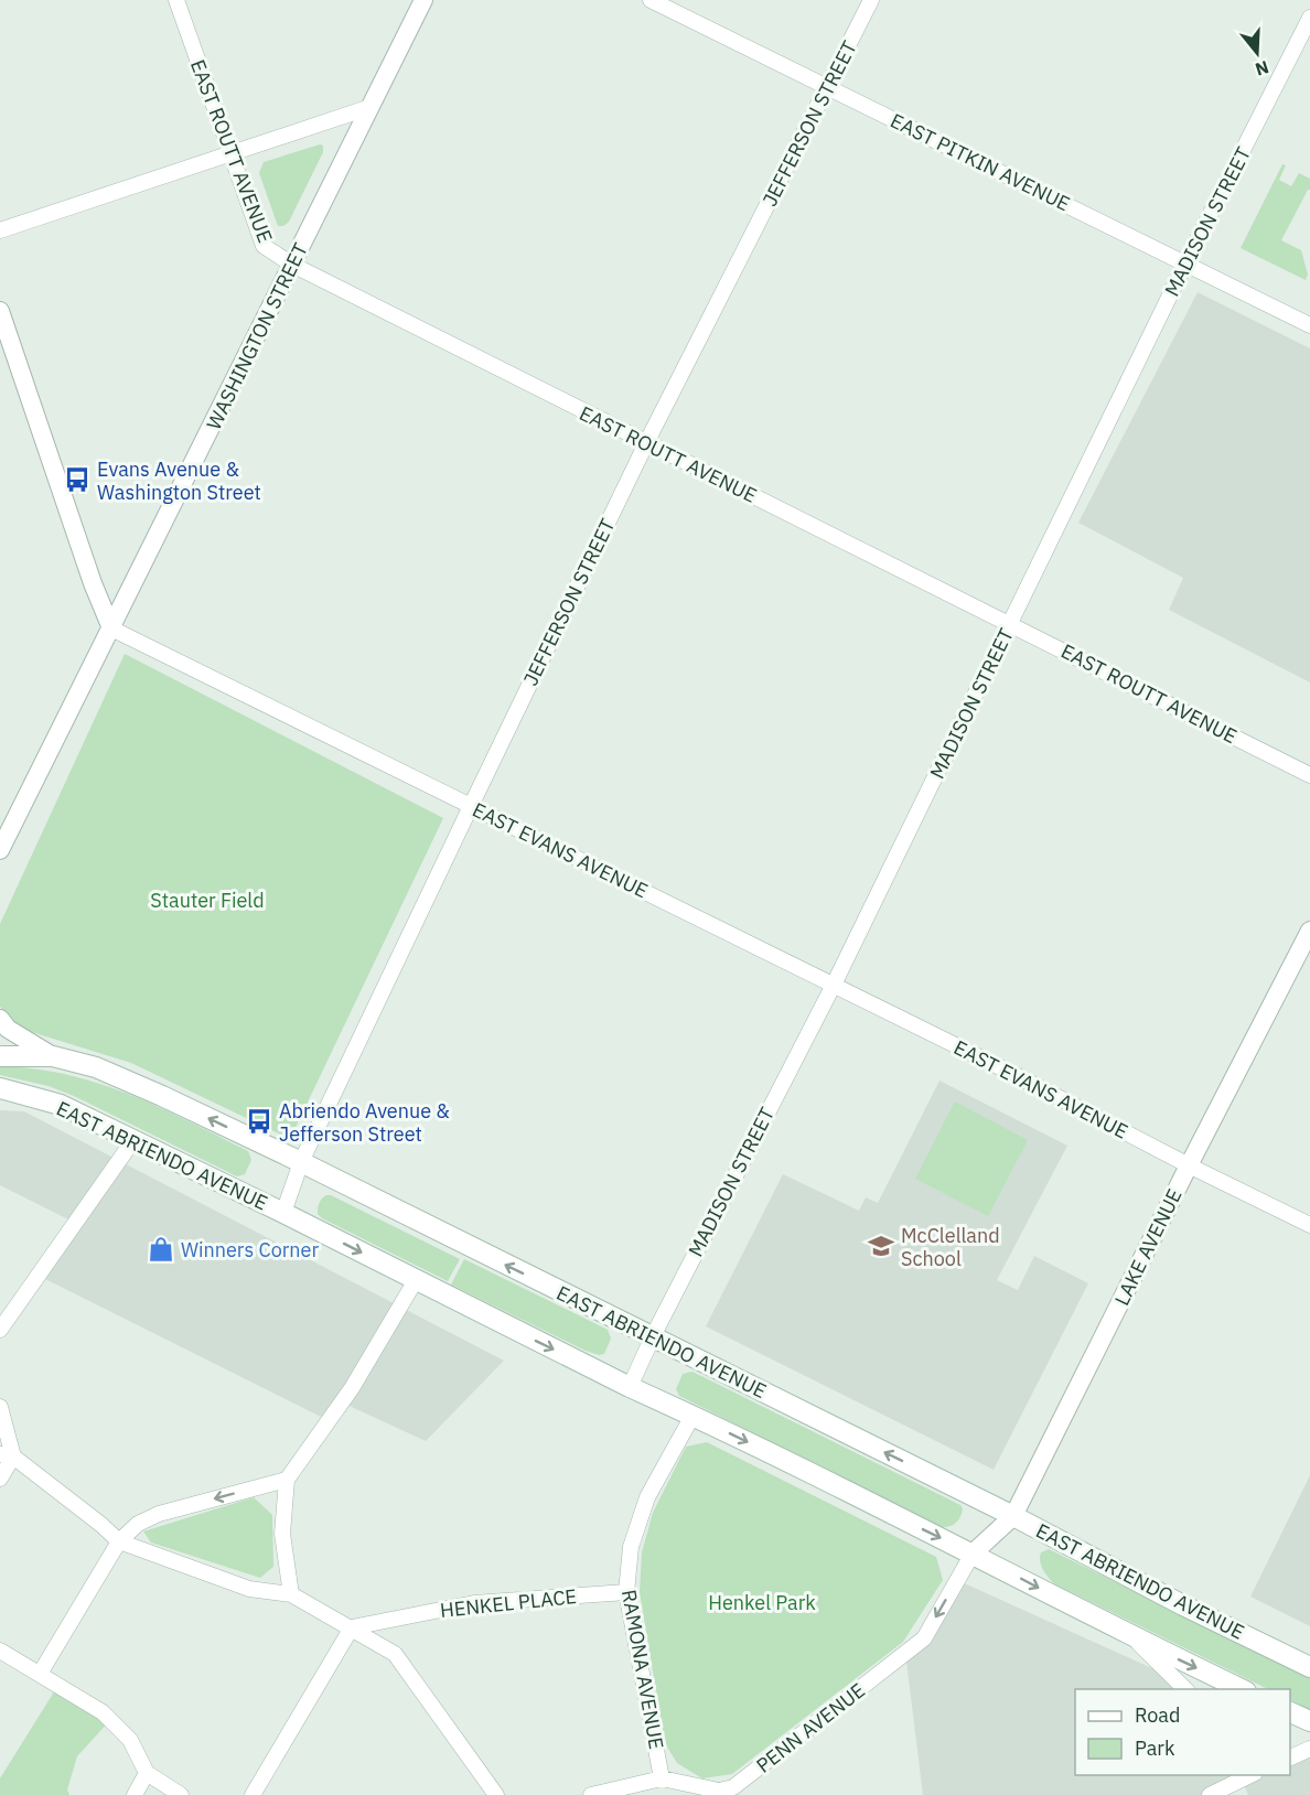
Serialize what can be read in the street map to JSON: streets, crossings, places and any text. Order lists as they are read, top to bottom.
{
  "streets": {
    "main road": ["EAST ABRIENDO AVENUE"],
    "street": [
      "JEFFERSON STREET",
      "EAST ROUTT AVENUE",
      "EAST PITKIN AVENUE",
      "MADISON STREET",
      "WASHINGTON STREET",
      "EAST EVANS AVENUE",
      "LAKE AVENUE",
      "HENKEL PLACE",
      "RAMONA AVENUE",
      "PENN AVENUE"
    ]
  },
  "crossings": [
    ["JEFFERSON STREET", "EAST ROUTT AVENUE"],
    ["JEFFERSON STREET", "EAST PITKIN AVENUE"],
    ["JEFFERSON STREET", "EAST EVANS AVENUE"],
    ["JEFFERSON STREET", "EAST ABRIENDO AVENUE"],
    ["EAST ROUTT AVENUE", "MADISON STREET"],
    ["EAST ROUTT AVENUE", "WASHINGTON STREET"],
    ["EAST PITKIN AVENUE", "MADISON STREET"],
    ["MADISON STREET", "EAST EVANS AVENUE"],
    ["MADISON STREET", "EAST ABRIENDO AVENUE"],
    ["WASHINGTON STREET", "EAST EVANS AVENUE"],
    ["EAST EVANS AVENUE", "LAKE AVENUE"],
    ["EAST ABRIENDO AVENUE", "LAKE AVENUE"],
    ["EAST ABRIENDO AVENUE", "RAMONA AVENUE"],
    ["EAST ABRIENDO AVENUE", "PENN AVENUE"],
    ["LAKE AVENUE", "PENN AVENUE"],
    ["HENKEL PLACE", "RAMONA AVENUE"],
    ["RAMONA AVENUE", "PENN AVENUE"]
  ],
  "one_way": ["PENN AVENUE"],
  "parks": ["Stauter Field", "Henkel Park"],
  "places": {
    "bus stop": ["Evans Avenue & Washington Street", "Abriendo Avenue & Jefferson Street"],
    "school or university": ["McClelland School"],
    "shop": ["Winners Corner"]
  },
  "legend": ["Road", "Park"],
  "north": "bottom"
}
